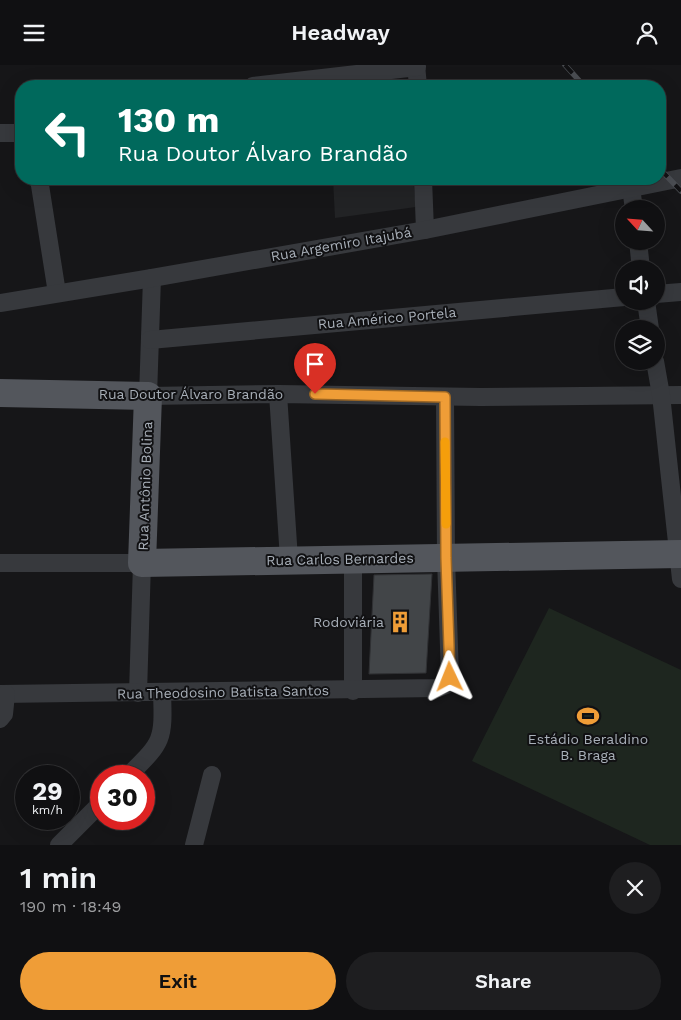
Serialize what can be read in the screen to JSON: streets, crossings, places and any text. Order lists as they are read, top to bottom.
{
  "streets": {
    "main road": ["Rua Doutor Álvaro Brandão", "Rua Antônio Bolina", "Rua Carlos Bernardes"],
    "street": ["Rua Argemiro Itajubá", "Rua Américo Portela", "Rua Theodosino Batista Santos"]
  },
  "crossings": [
    ["Rua Argemiro Itajubá", "Rua Antônio Bolina"],
    ["Rua Américo Portela", "Rua Antônio Bolina"],
    ["Rua Doutor Álvaro Brandão", "Rua Antônio Bolina"],
    ["Rua Antônio Bolina", "Rua Carlos Bernardes"],
    ["Rua Antônio Bolina", "Rua Theodosino Batista Santos"],
    ["Rua Carlos Bernardes", "Rua Theodosino Batista Santos"]
  ],
  "places": {
    "building": ["Rodoviária"],
    "sports": ["Estádio Beraldino B. Braga"]
  },
  "north": "top left",
  "page": {
    "header": "Headway",
    "turn": ["130 m", "Rua Doutor Álvaro Brandão"],
    "speed": "29 km/h",
    "limit": "30",
    "heading": ["1 min", "190 m · 18:49"],
    "buttons": ["Exit", "Share"]
  }
}
